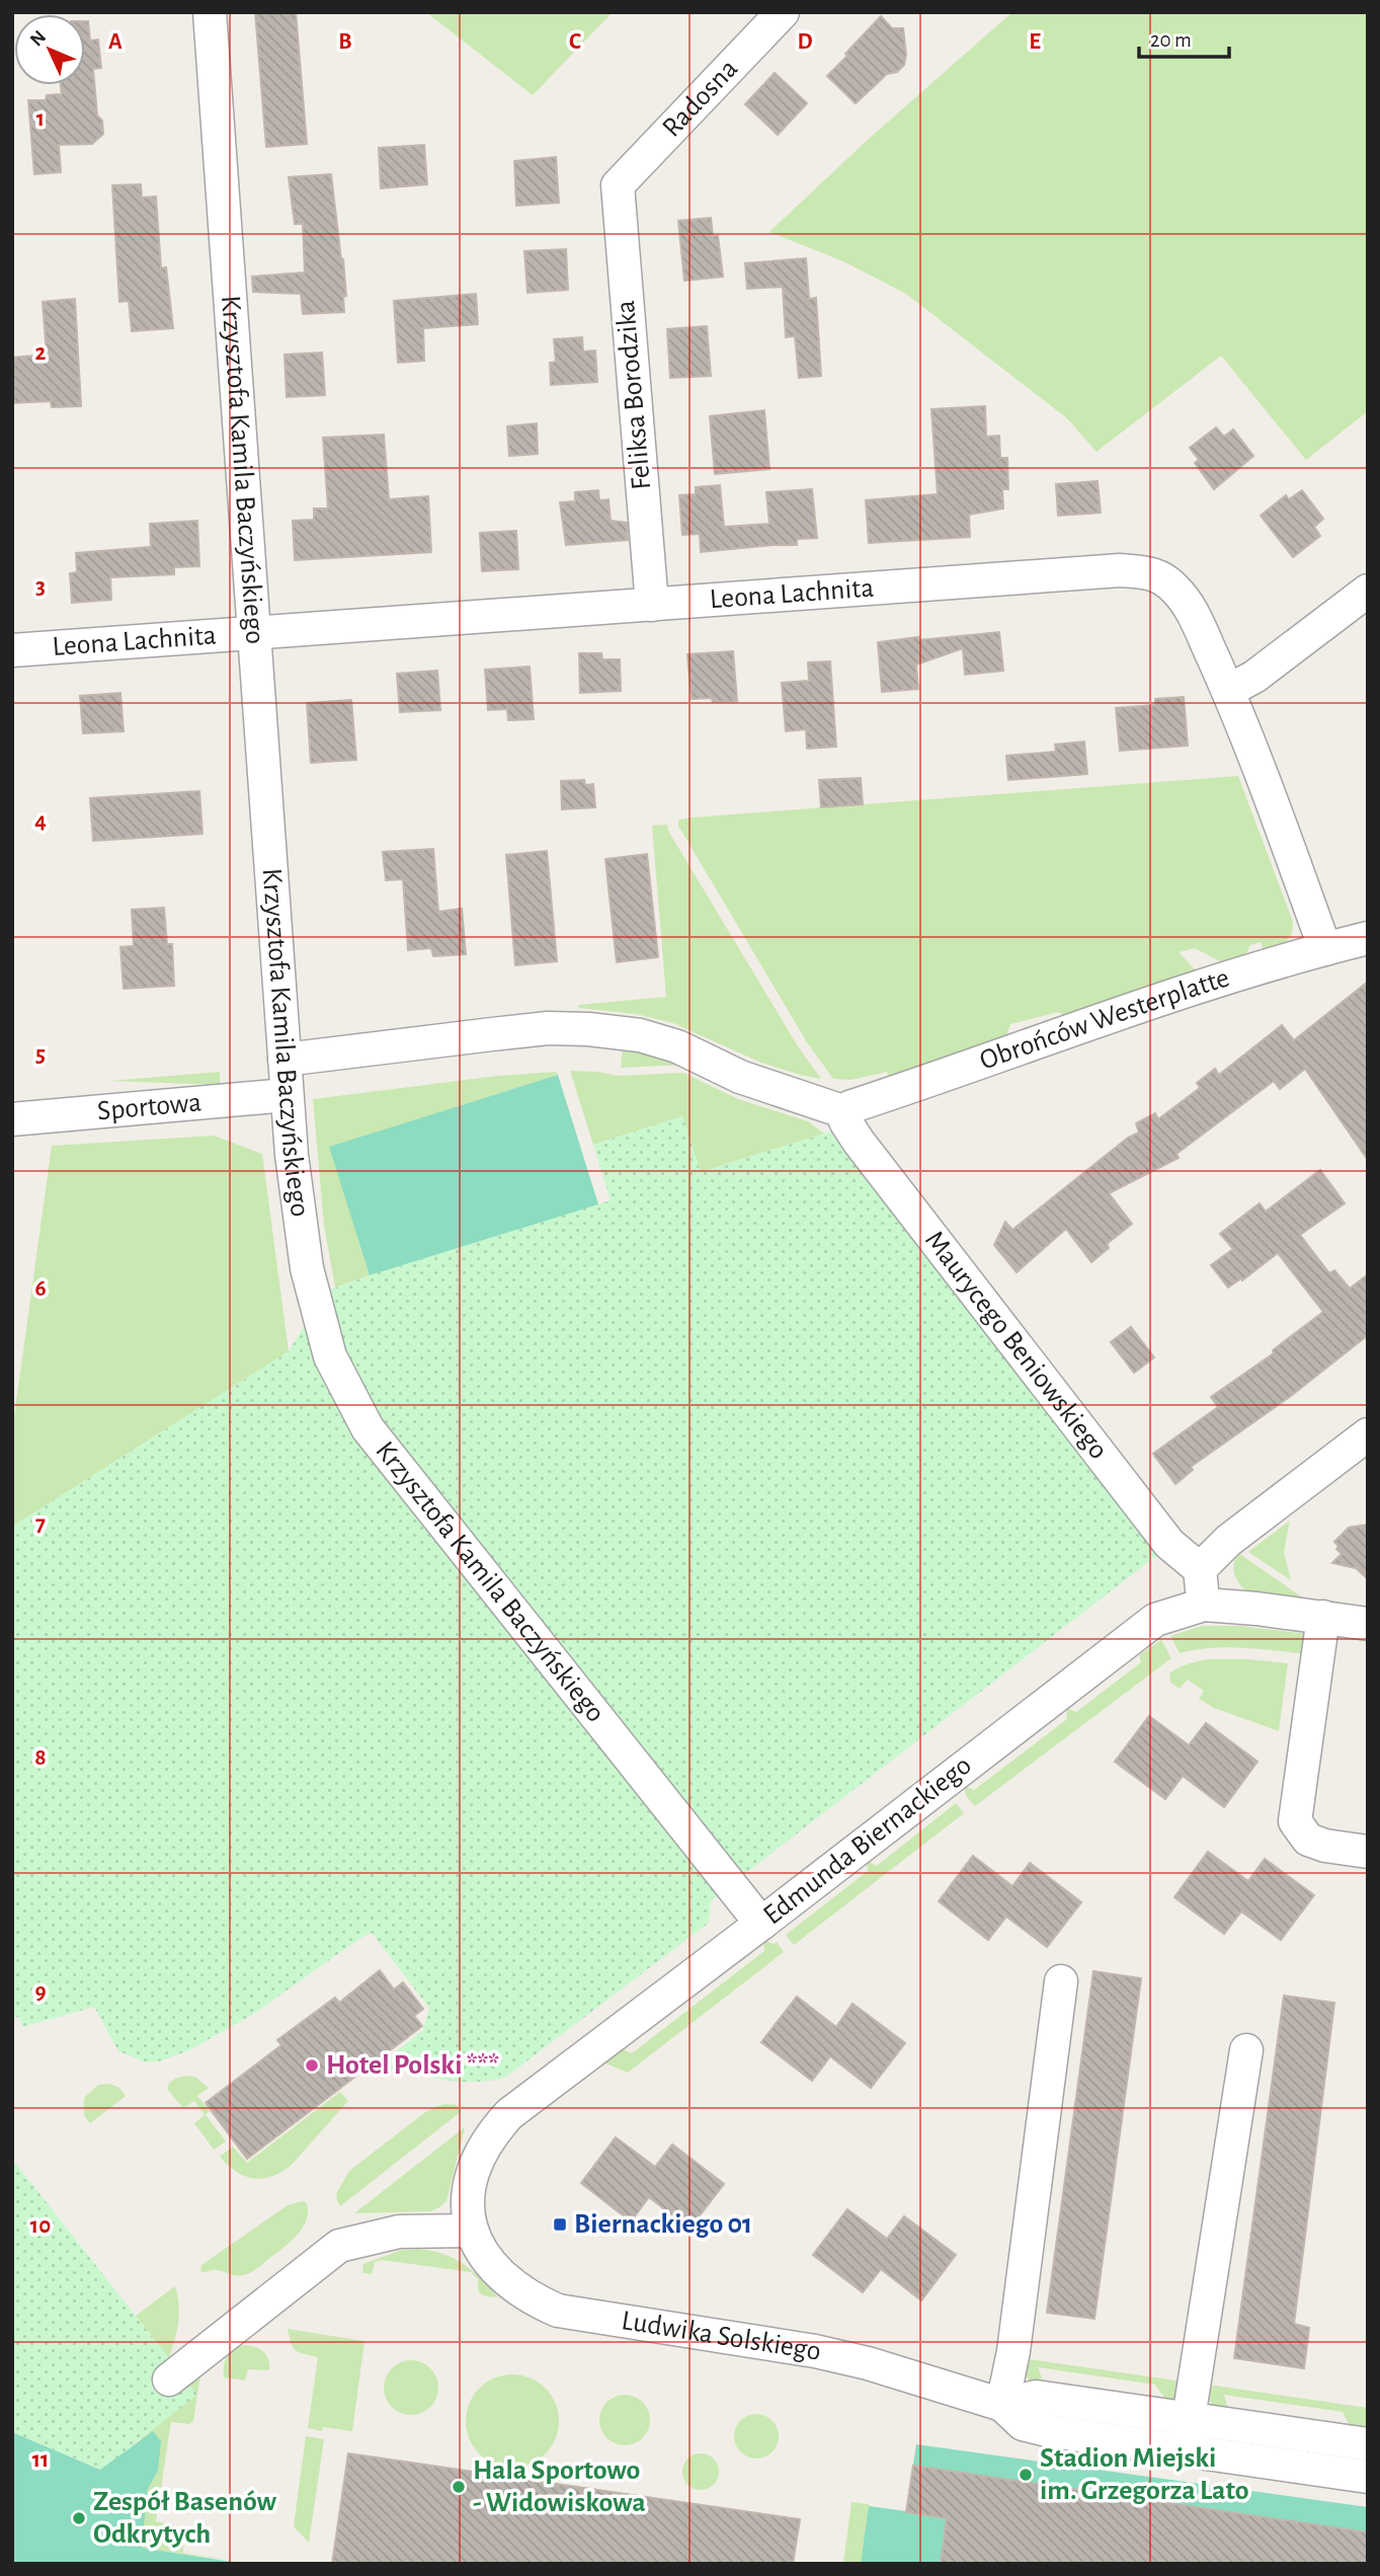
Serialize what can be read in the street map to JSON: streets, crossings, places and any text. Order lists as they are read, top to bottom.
{
  "streets": {
    "street": [
      "Radosna",
      "Feliksa Borodzika",
      "Krzysztofa Kamila Baczyńskiego",
      "Leona Lachnita",
      "Obrońców Westerplatte",
      "Sportowa",
      "Maurycego Beniowskiego",
      "Edmunda Biernackiego",
      "Ludwika Solskiego"
    ]
  },
  "crossings": [
    ["Radosna", "Feliksa Borodzika"],
    ["Feliksa Borodzika", "Leona Lachnita"],
    ["Krzysztofa Kamila Baczyńskiego", "Leona Lachnita"],
    ["Krzysztofa Kamila Baczyńskiego", "Sportowa"],
    ["Krzysztofa Kamila Baczyńskiego", "Edmunda Biernackiego"],
    ["Leona Lachnita", "Obrońców Westerplatte"],
    ["Obrońców Westerplatte", "Maurycego Beniowskiego"],
    ["Edmunda Biernackiego", "Ludwika Solskiego"]
  ],
  "places": {
    "other": [
      "Hotel Polski ***",
      "Stadion Miejski im. Grzegorza Lato",
      "Hala Sportowo - Widowiskowa",
      "Zespół Basenów Odkrytych"
    ],
    "transit": ["Biernackiego 01"]
  },
  "scale_bar": "20 m",
  "north": "top left",
  "grid": {
    "columns": [
      "A",
      "B",
      "C",
      "D",
      "E"
    ],
    "rows": [
      "1",
      "2",
      "3",
      "4",
      "5",
      "6",
      "7",
      "8",
      "9",
      "10",
      "11"
    ]
  }
}
